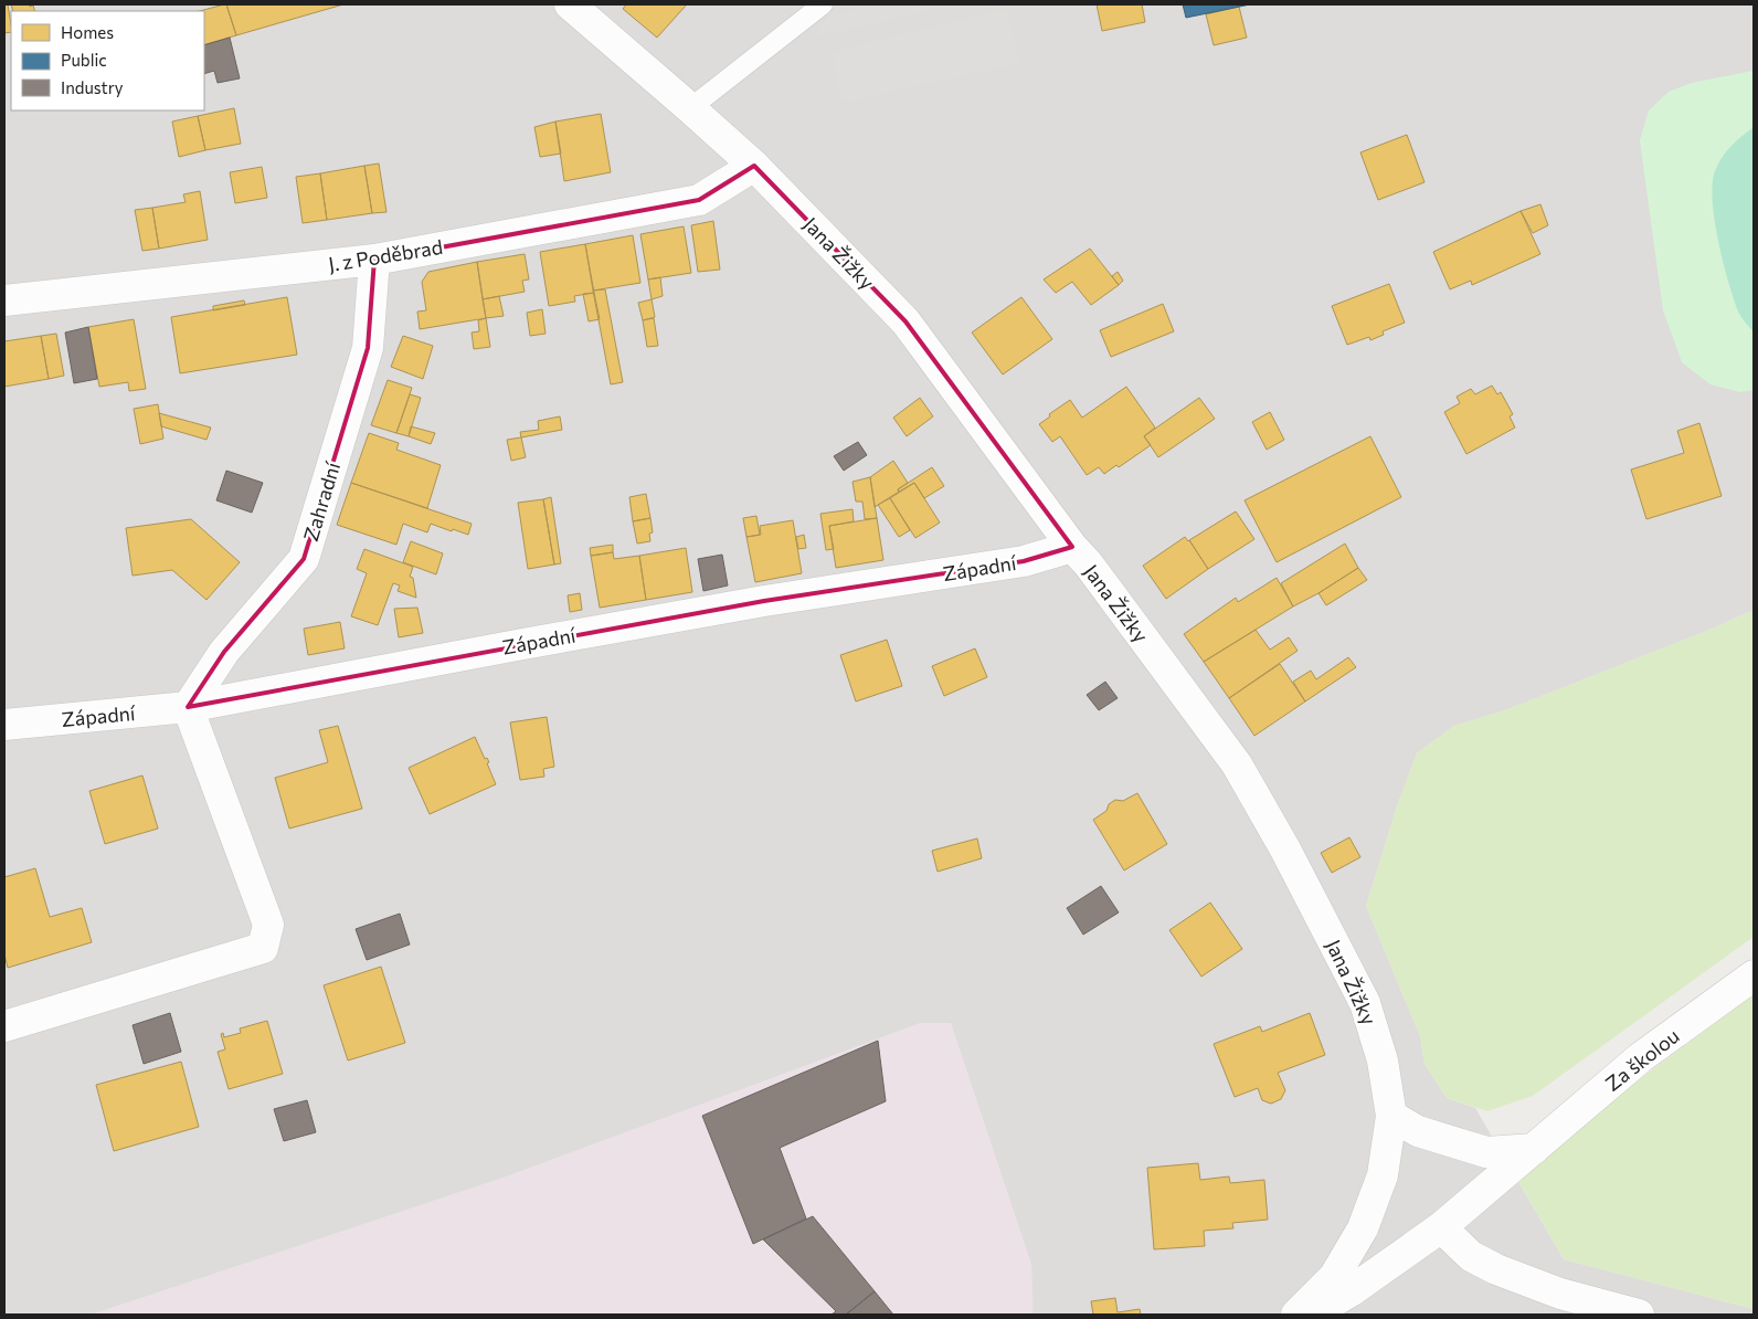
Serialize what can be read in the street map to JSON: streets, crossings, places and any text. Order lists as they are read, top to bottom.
{
  "streets": {
    "street": [
      "Jana Žižky",
      "J. z Poděbrad",
      "Zahradní",
      "Západní",
      "Za školou"
    ]
  },
  "crossings": [
    ["Jana Žižky", "J. z Poděbrad"],
    ["Jana Žižky", "Západní"],
    ["J. z Poděbrad", "Zahradní"],
    ["Zahradní", "Západní"]
  ],
  "legend": ["Homes", "Public", "Industry"]
}
